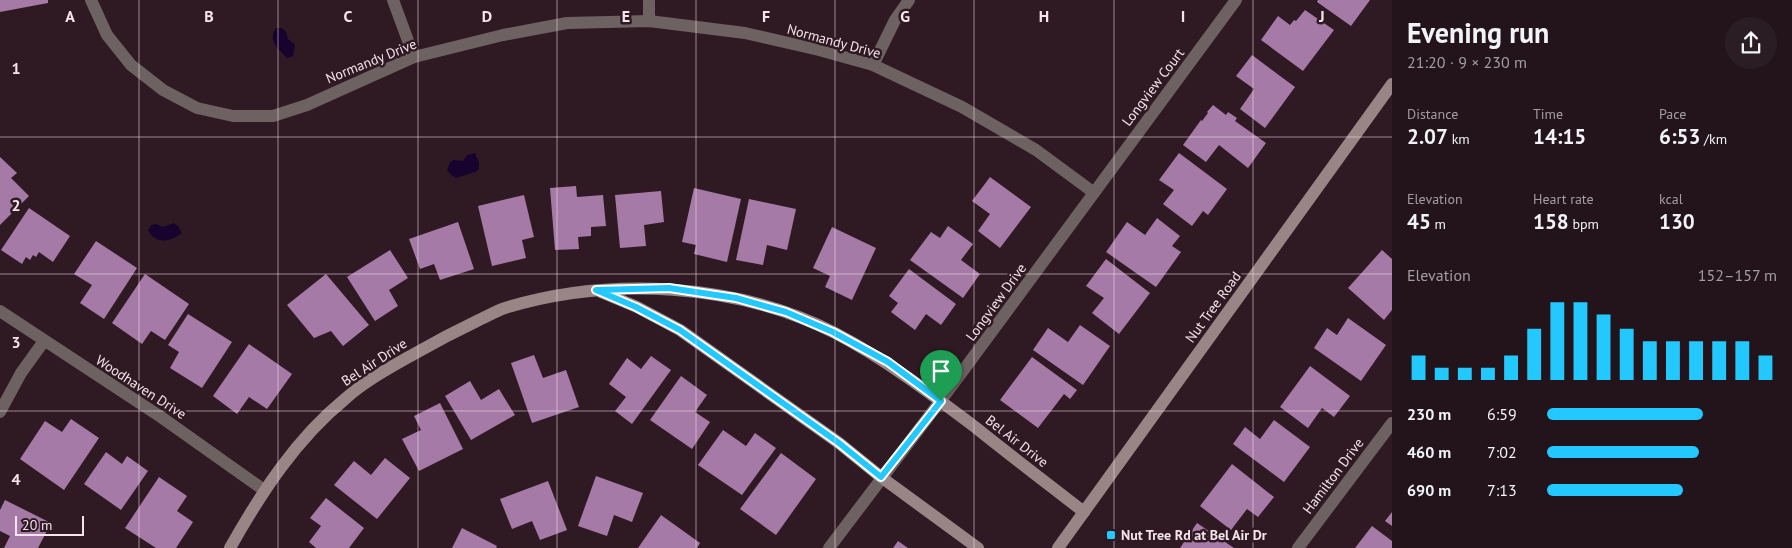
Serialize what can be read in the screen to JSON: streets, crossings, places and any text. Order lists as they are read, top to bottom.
{
  "streets": {
    "street": [
      "Normandy Drive",
      "Longview Court",
      "Longview Drive",
      "Nut Tree Road",
      "Bel Air Drive",
      "Woodhaven Drive",
      "Hamilton Drive"
    ]
  },
  "crossings": [
    ["Normandy Drive", "Longview Court"],
    ["Normandy Drive", "Longview Drive"],
    ["Longview Court", "Longview Drive"],
    ["Longview Drive", "Bel Air Drive"],
    ["Nut Tree Road", "Bel Air Drive"],
    ["Bel Air Drive", "Woodhaven Drive"]
  ],
  "places": {
    "transit": ["Nut Tree Rd at Bel Air Dr"]
  },
  "scale_bar": "20 m",
  "page": {
    "heading": ["Evening run", "21:20 · 9 × 230 m"],
    "stats": [
      ["Distance", "2.07 km"],
      ["Time", "14:15"],
      ["Pace", "6:53 /km"],
      ["Elevation", "45 m"],
      ["Heart rate", "158 bpm"],
      ["kcal", "130"]
    ],
    "chart": ["Elevation", "152–157 m"],
    "list": [
      {
        "name": "230 m",
        "note": "6:59"
      },
      {
        "name": "460 m",
        "note": "7:02"
      },
      {
        "name": "690 m",
        "note": "7:13"
      }
    ],
    "scale": "20 m"
  },
  "grid": {
    "columns": [
      "A",
      "B",
      "C",
      "D",
      "E",
      "F",
      "G",
      "H",
      "I",
      "J"
    ],
    "rows": [
      "1",
      "2",
      "3",
      "4"
    ]
  }
}
